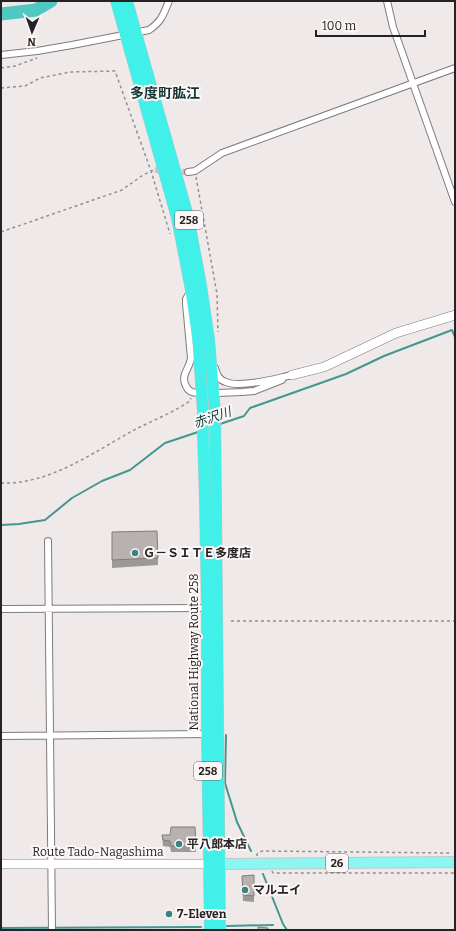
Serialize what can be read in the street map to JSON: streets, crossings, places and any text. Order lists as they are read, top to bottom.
{
  "streets": {
    "highway": ["258", "National Highway Route 258"],
    "main road": ["Route Tado-Nagashima", "26"]
  },
  "crossings": [
    ["National Highway Route 258", "Route Tado-Nagashima"],
    ["National Highway Route 258", "26"],
    ["Route Tado-Nagashima", "26"]
  ],
  "districts": ["多度町肱江"],
  "water": ["赤沢川"],
  "places": [
    "Ｇ－ＳＩＴＥ多度店",
    "平八郎本店",
    "マルエイ",
    "7-Eleven"
  ],
  "scale_bar": "100 m",
  "north": "bottom"
}
